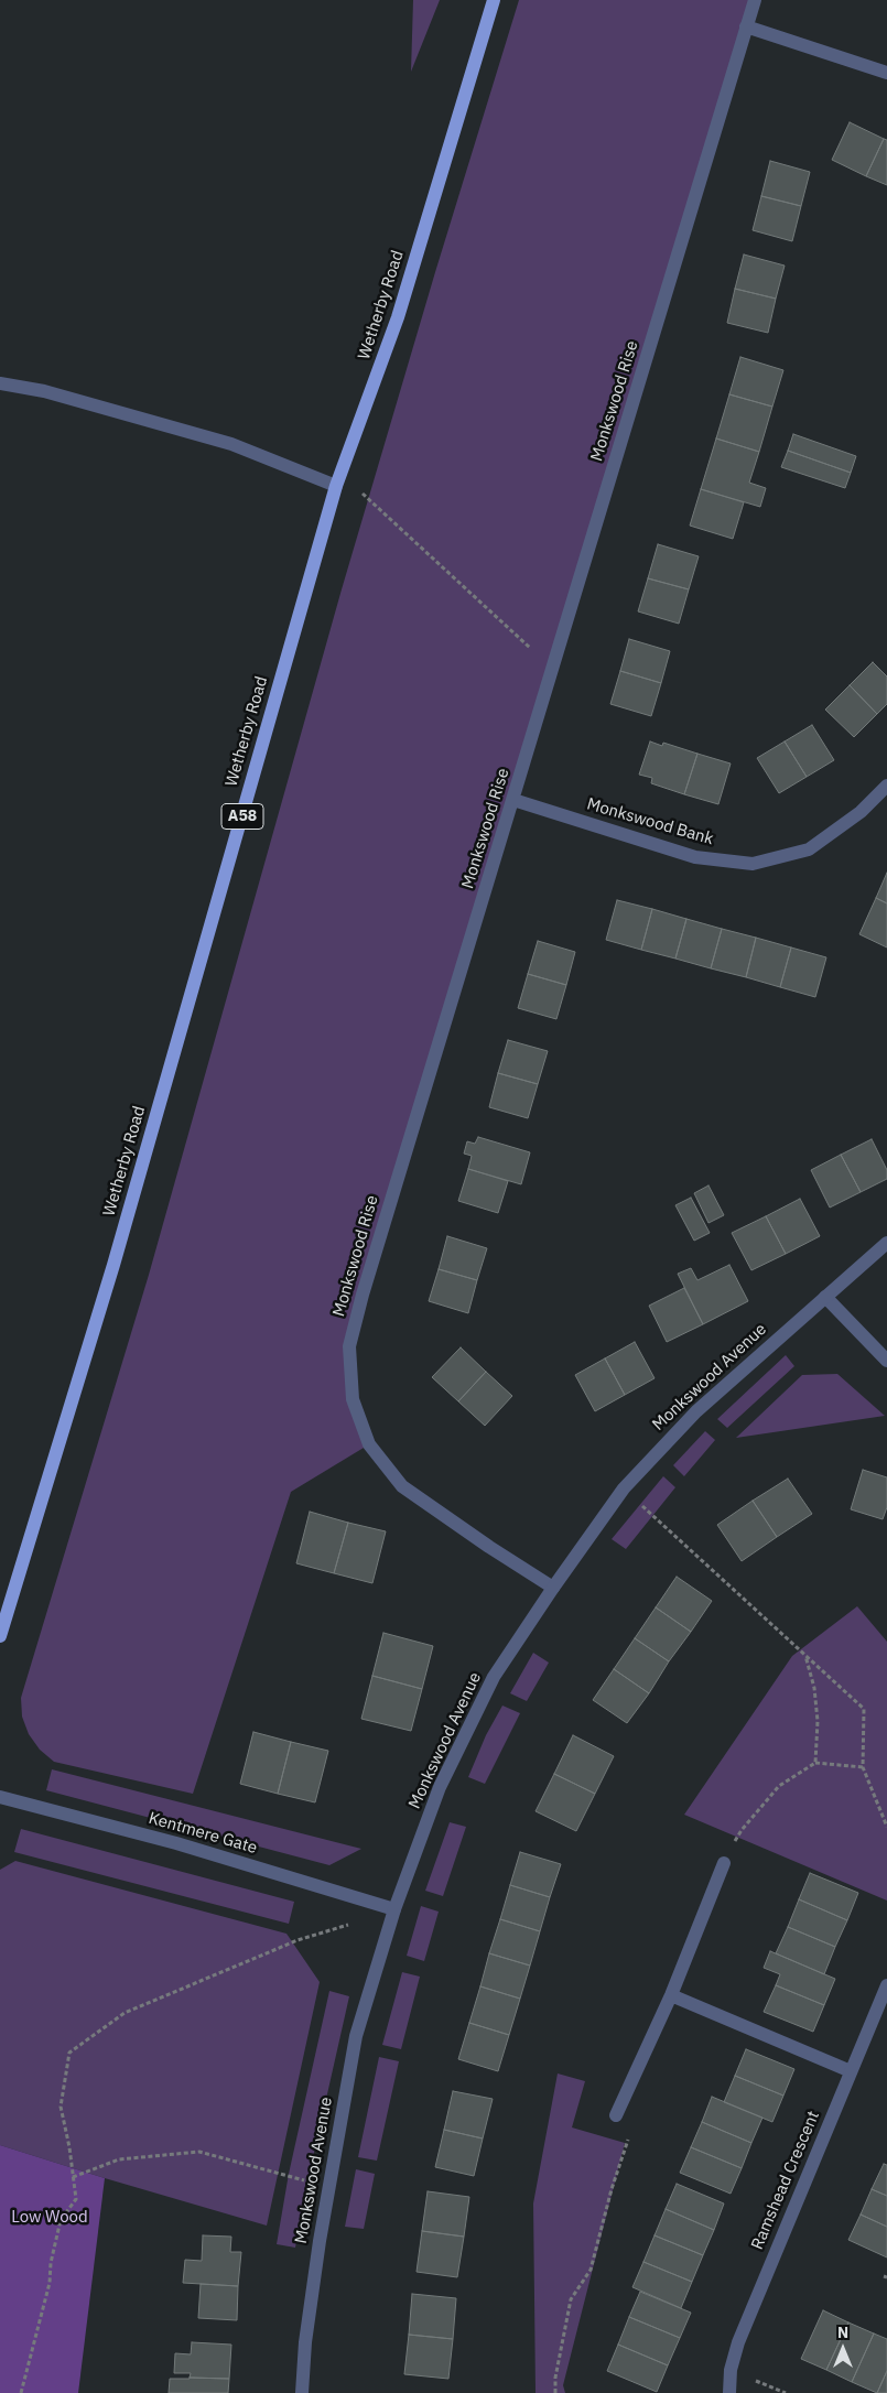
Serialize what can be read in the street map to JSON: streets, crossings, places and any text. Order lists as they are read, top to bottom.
{
  "streets": {
    "main road": ["Wetherby Road", "A58"],
    "street": [
      "Monkswood Rise",
      "Monkswood Bank",
      "Monkswood Avenue",
      "Kentmere Gate",
      "Ramshead Crescent"
    ]
  },
  "crossings": [
    ["Monkswood Rise", "Monkswood Bank"],
    ["Monkswood Rise", "Monkswood Avenue"],
    ["Monkswood Avenue", "Kentmere Gate"]
  ],
  "parks": ["Low Wood"],
  "north": "top"
}
